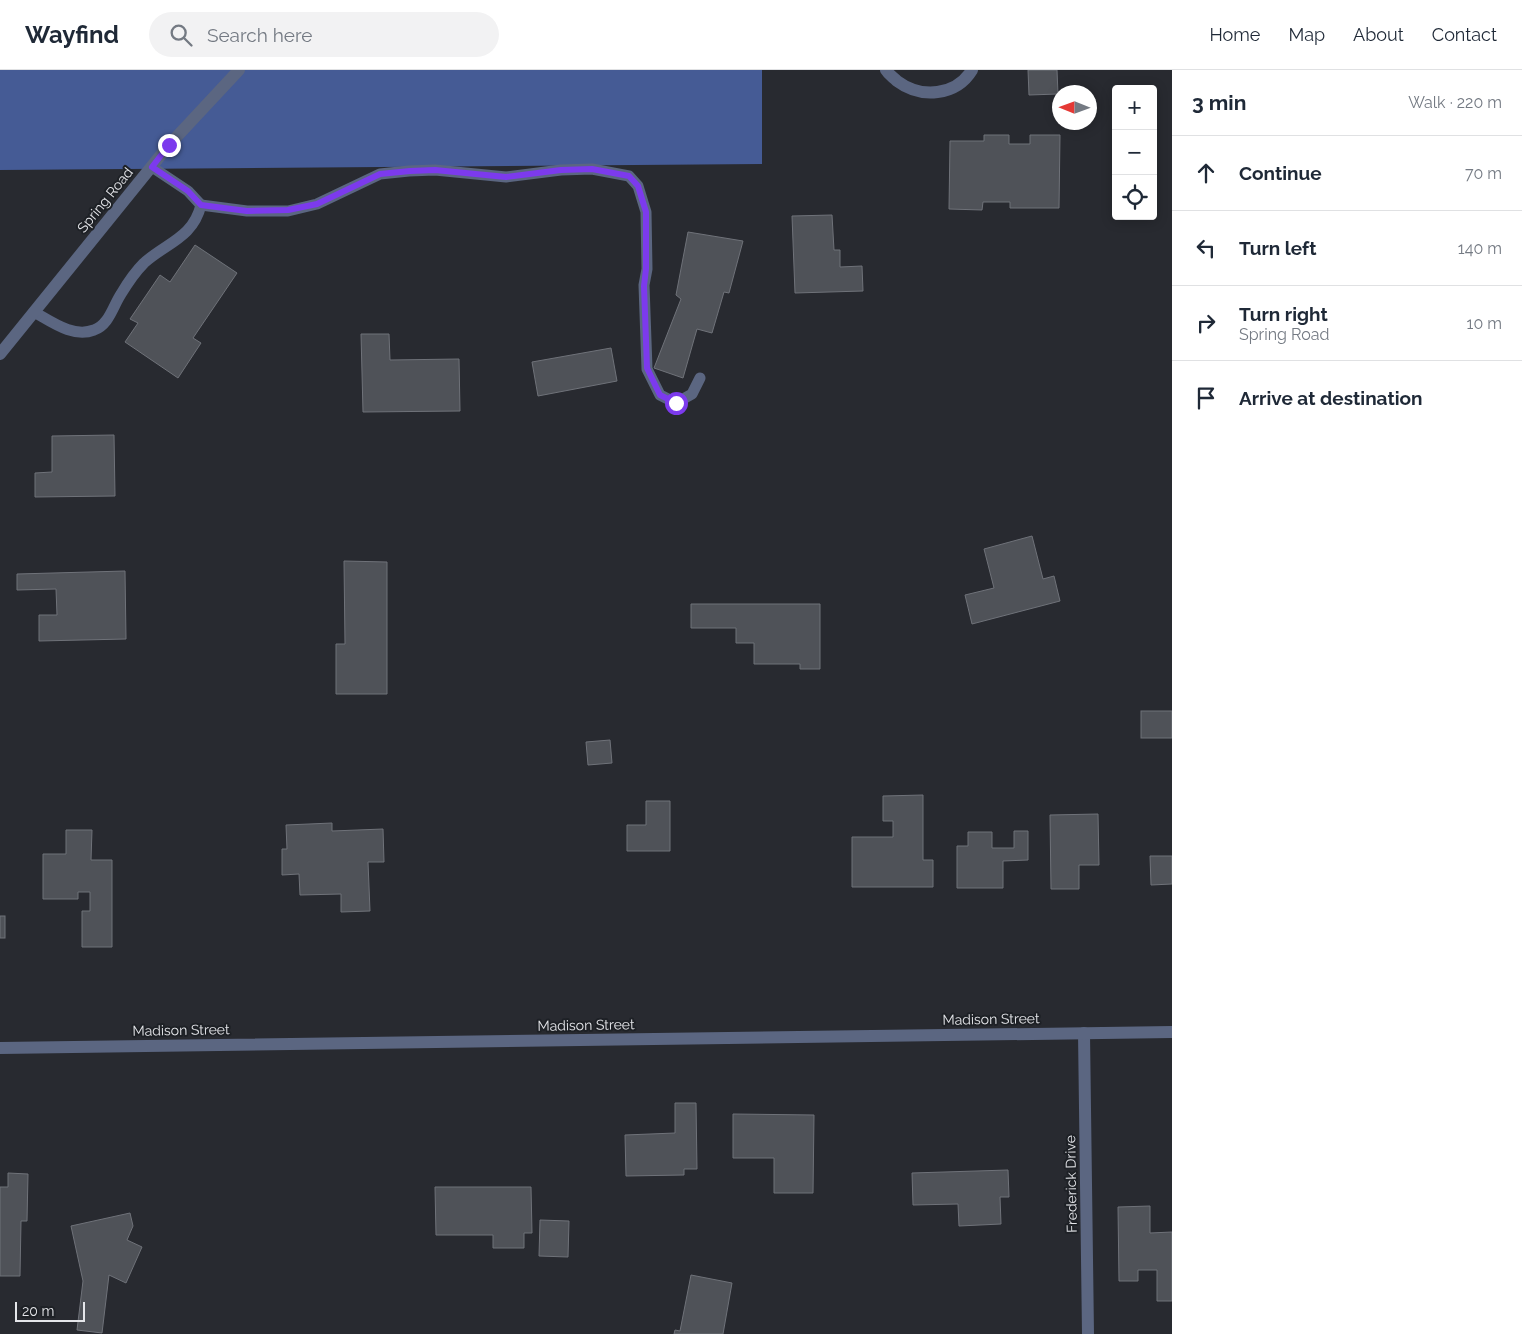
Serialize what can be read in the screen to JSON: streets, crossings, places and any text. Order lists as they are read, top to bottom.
{
  "streets": {
    "street": ["Spring Road", "Madison Street", "Frederick Drive"]
  },
  "crossings": [
    ["Madison Street", "Frederick Drive"]
  ],
  "scale_bar": "20 m",
  "north": "left",
  "page": {
    "header": "Wayfind",
    "search": "Search here",
    "nav": [
      "Home",
      "Map",
      "About",
      "Contact"
    ],
    "heading": ["3 min", "Walk · 220 m"],
    "map_buttons": ["+", "−"],
    "list": [
      ["Continue", "70 m"],
      ["Turn left", "140 m"],
      ["Turn right", "Spring Road", "10 m"],
      "Arrive at destination"
    ],
    "scale": "20 m"
  }
}
